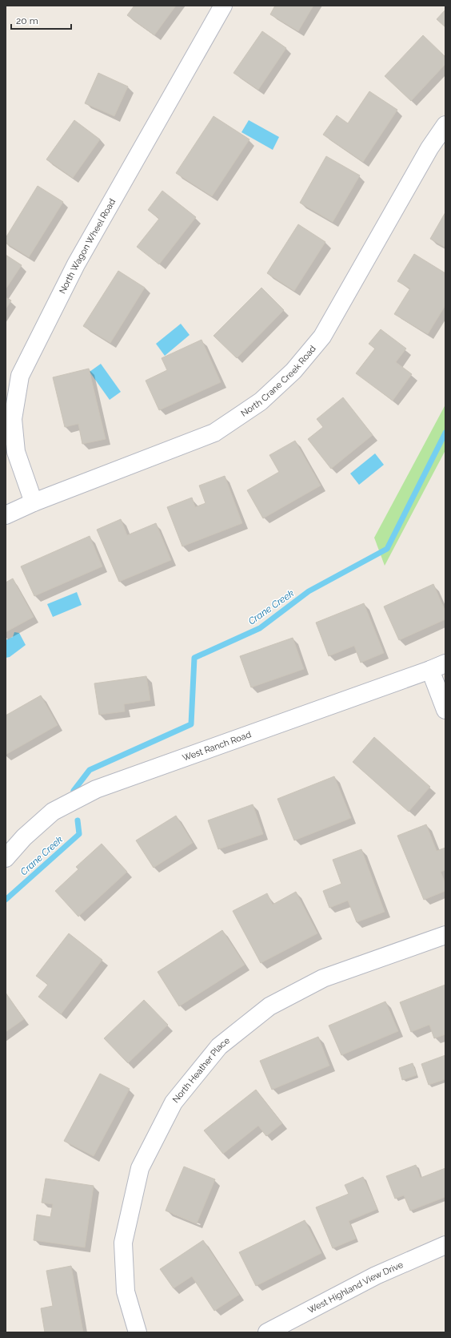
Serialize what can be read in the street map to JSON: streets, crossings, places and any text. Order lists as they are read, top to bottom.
{
  "streets": {
    "street": [
      "North Wagon Wheel Road",
      "North Crane Creek Road",
      "West Ranch Road",
      "North Heather Place",
      "West Highland View Drive"
    ]
  },
  "crossings": [
    ["North Wagon Wheel Road", "North Crane Creek Road"]
  ],
  "water": ["Crane Creek"],
  "scale_bar": "20 m"
}
